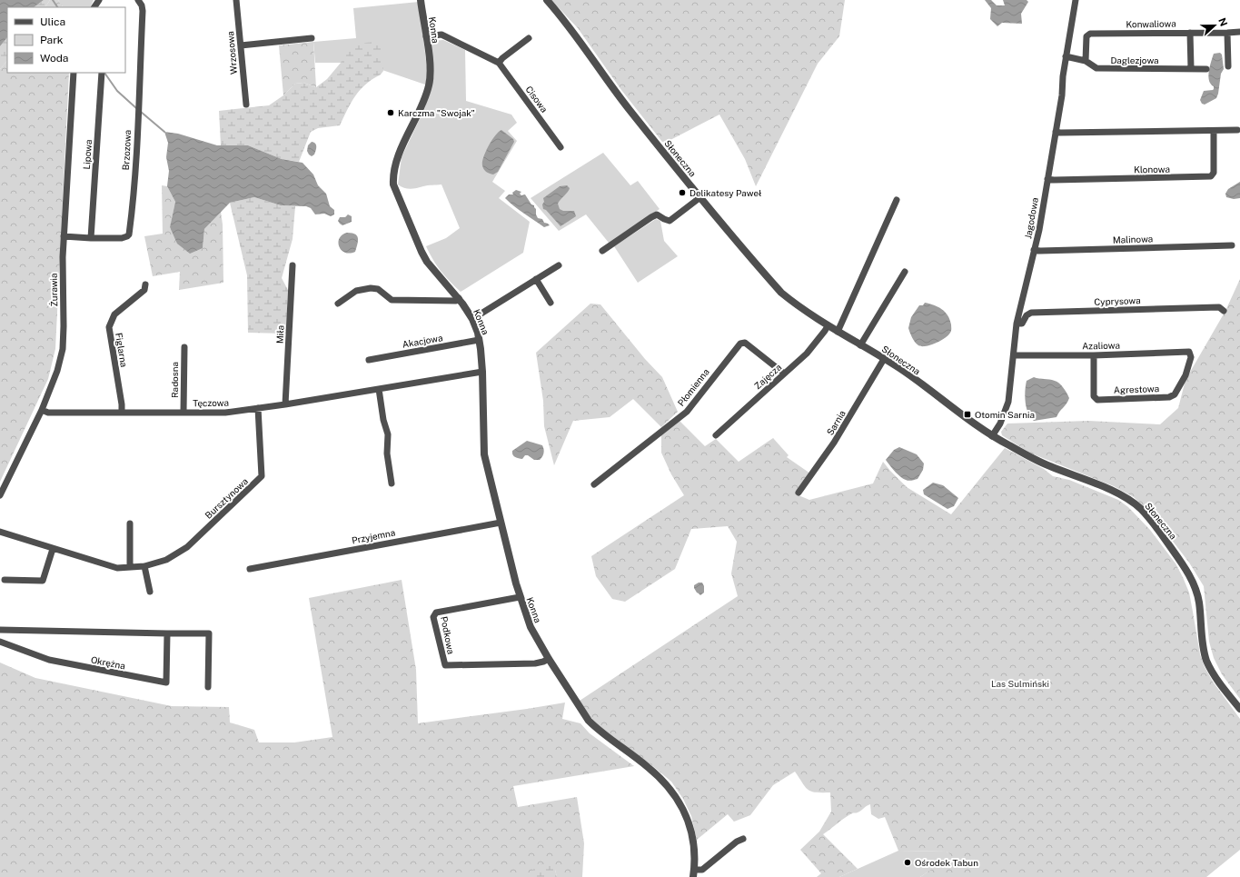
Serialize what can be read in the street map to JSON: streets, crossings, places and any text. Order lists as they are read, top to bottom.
{
  "streets": {
    "street": [
      "Konwaliowa",
      "Konna",
      "Wrzosowa",
      "Daglezjowa",
      "Cisowa",
      "Brzozowa",
      "Lipowa",
      "Słoneczna",
      "Klonowa",
      "Jagodowa",
      "Malinowa",
      "Żurawia",
      "Cyprysowa",
      "Miła",
      "Akacjowa",
      "Azaliowa",
      "Figlarna",
      "Zajęcza",
      "Radosna",
      "Płomienna",
      "Agrestowa",
      "Tęczowa",
      "Sarnia",
      "Bursztynowa",
      "Przyjemna",
      "Podkowa",
      "Okrężna"
    ]
  },
  "crossings": [
    ["Konwaliowa", "Daglezjowa"],
    ["Konna", "Cisowa"],
    ["Konna", "Akacjowa"],
    ["Konna", "Tęczowa"],
    ["Konna", "Przyjemna"],
    ["Konna", "Podkowa"],
    ["Daglezjowa", "Jagodowa"],
    ["Brzozowa", "Lipowa"],
    ["Brzozowa", "Żurawia"],
    ["Słoneczna", "Jagodowa"],
    ["Słoneczna", "Zajęcza"],
    ["Słoneczna", "Sarnia"],
    ["Klonowa", "Jagodowa"],
    ["Jagodowa", "Malinowa"],
    ["Jagodowa", "Cyprysowa"],
    ["Jagodowa", "Azaliowa"],
    ["Żurawia", "Tęczowa"],
    ["Miła", "Tęczowa"],
    ["Azaliowa", "Agrestowa"],
    ["Figlarna", "Tęczowa"],
    ["Zajęcza", "Płomienna"],
    ["Radosna", "Tęczowa"],
    ["Tęczowa", "Bursztynowa"]
  ],
  "parks": ["Las Sulmiński"],
  "places": {
    "other": ["Karczma \"Swojak\"", "Delikatesy Paweł", "Ośrodek Tabun"],
    "transit": ["Otomin Sarnia"]
  },
  "legend": ["Ulica", "Park", "Woda"],
  "north": "right"
}
